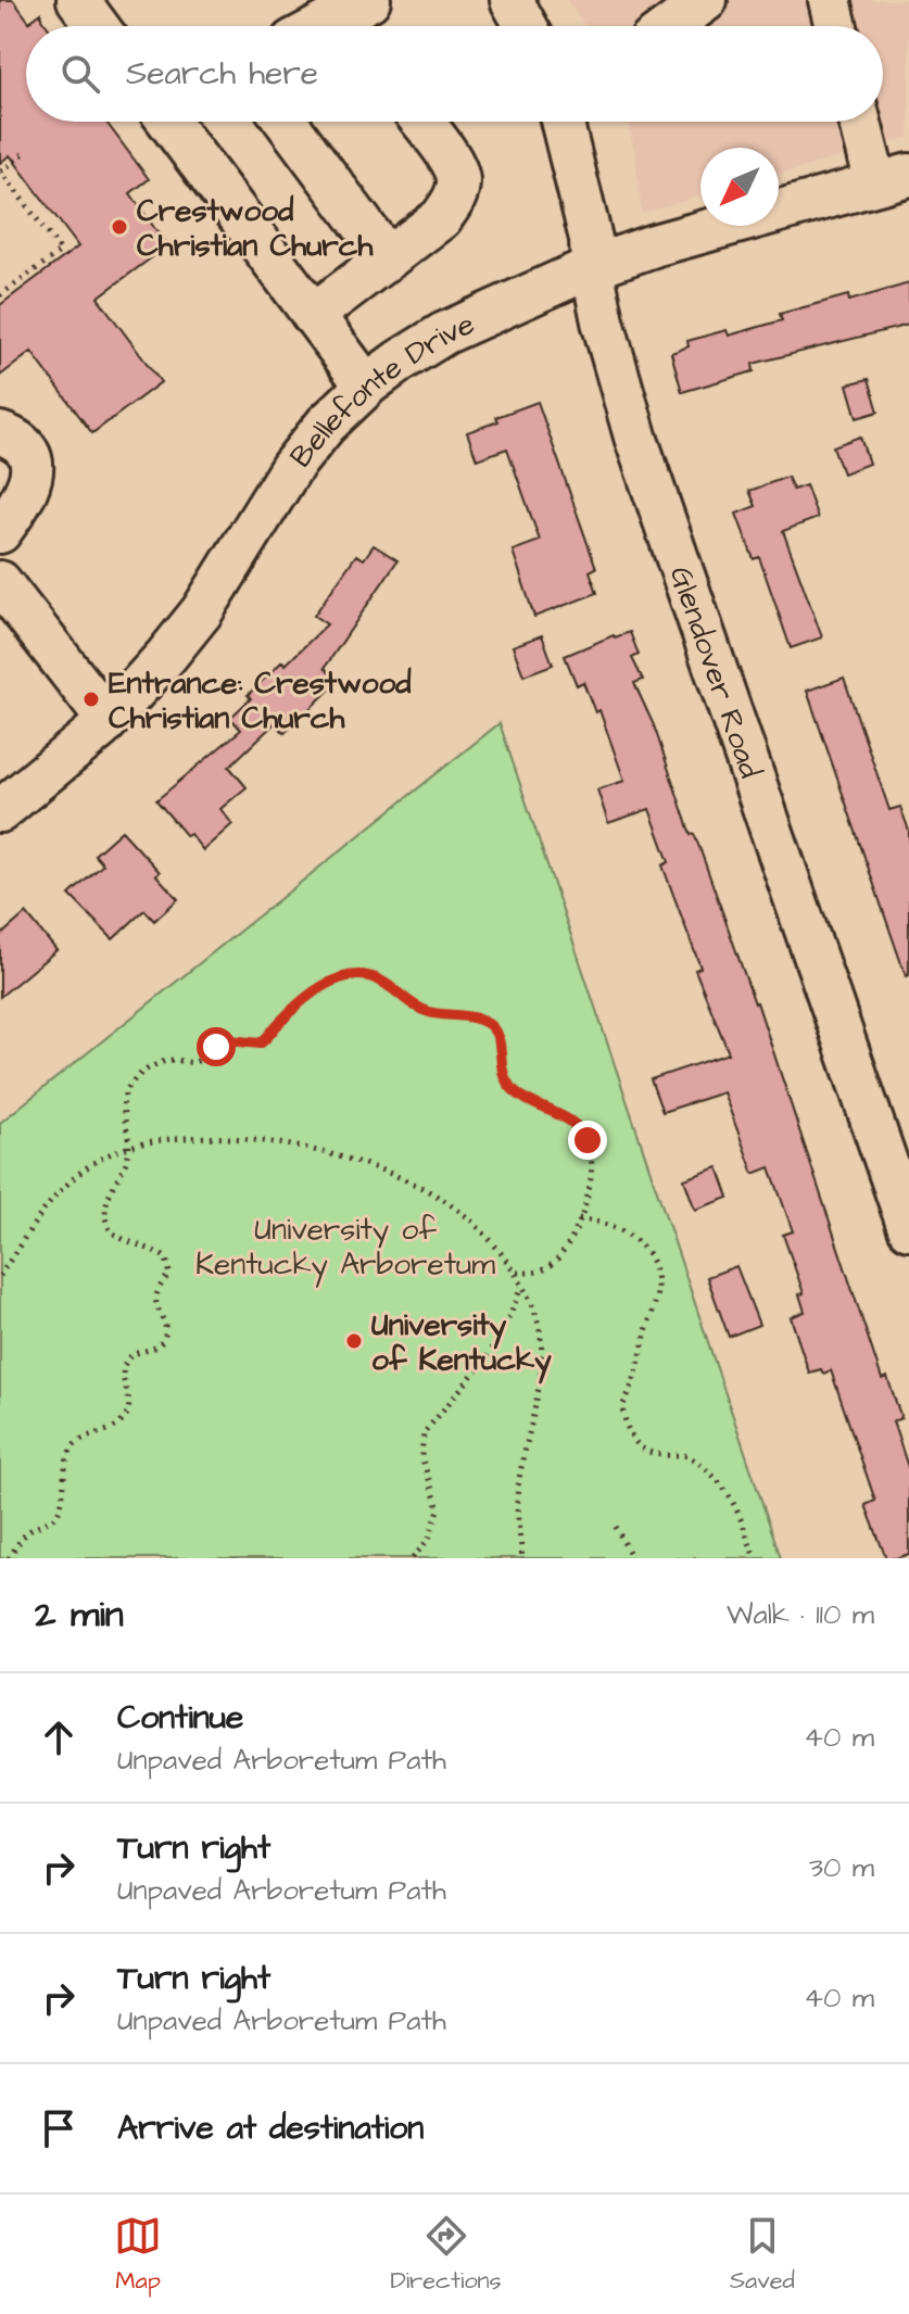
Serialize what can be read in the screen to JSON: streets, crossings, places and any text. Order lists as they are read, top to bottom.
{
  "streets": {
    "street": ["Bellefonte Drive", "Glendover Road"]
  },
  "crossings": [
    ["Bellefonte Drive", "Glendover Road"]
  ],
  "parks": ["University of Kentucky Arboretum"],
  "places": ["Crestwood Christian Church", "Entrance: Crestwood Christian Church", "University of Kentucky"],
  "north": "bottom left",
  "page": {
    "search": "Search here",
    "heading": ["2 min", "Walk · 110 m"],
    "list": [
      ["Continue", "Unpaved Arboretum Path", "40 m"],
      ["Turn right", "Unpaved Arboretum Path", "30 m"],
      ["Turn right", "Unpaved Arboretum Path", "40 m"],
      "Arrive at destination"
    ],
    "nav": ["Map", "Directions", "Saved"]
  }
}
